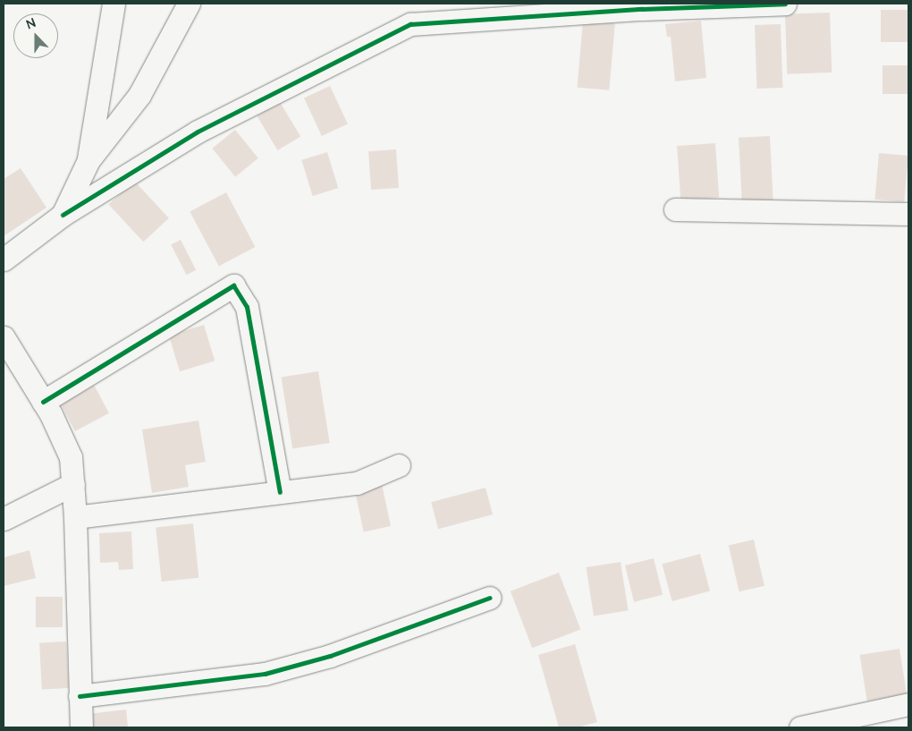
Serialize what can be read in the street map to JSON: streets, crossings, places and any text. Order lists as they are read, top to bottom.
{
  "north": "top"
}
